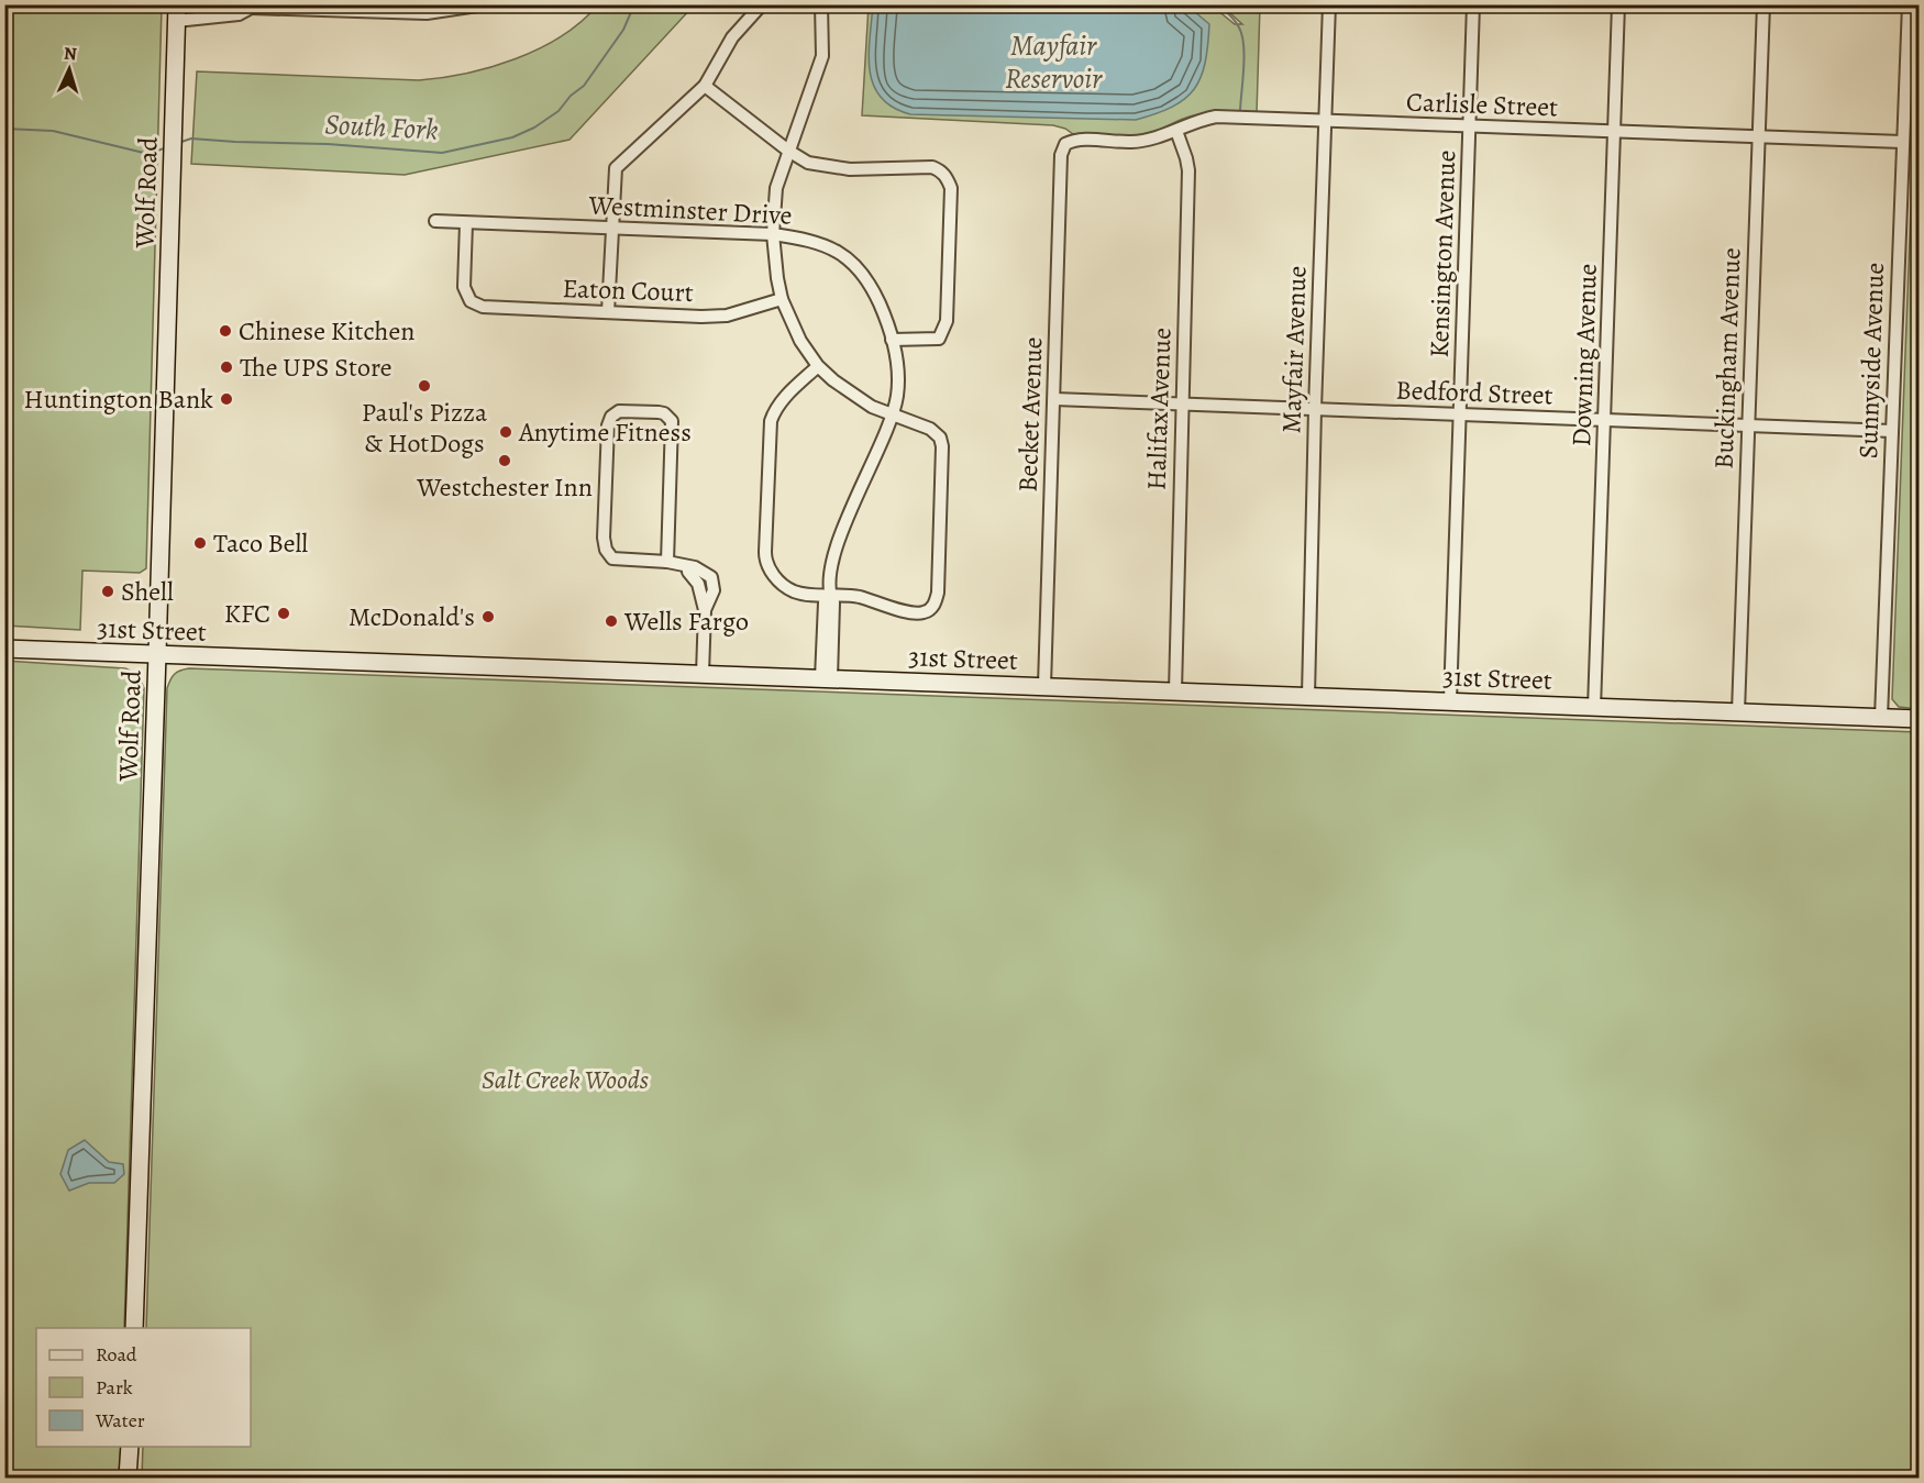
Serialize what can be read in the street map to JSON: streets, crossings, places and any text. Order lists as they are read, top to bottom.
{
  "streets": {
    "main road": ["Wolf Road", "31st Street"],
    "street": [
      "Carlisle Street",
      "Westminster Drive",
      "Kensington Avenue",
      "Eaton Court",
      "Mayfair Avenue",
      "Downing Avenue",
      "Buckingham Avenue",
      "Sunnyside Avenue",
      "Bedford Street",
      "Halifax Avenue",
      "Becket Avenue"
    ]
  },
  "crossings": [
    ["Carlisle Street", "Kensington Avenue"],
    ["Carlisle Street", "Mayfair Avenue"],
    ["Carlisle Street", "Downing Avenue"],
    ["Carlisle Street", "Buckingham Avenue"],
    ["Carlisle Street", "Sunnyside Avenue"],
    ["Carlisle Street", "Halifax Avenue"],
    ["Carlisle Street", "Becket Avenue"],
    ["Wolf Road", "31st Street"],
    ["Westminster Drive", "Eaton Court"],
    ["Westminster Drive", "31st Street"],
    ["Kensington Avenue", "Bedford Street"],
    ["Kensington Avenue", "31st Street"],
    ["Mayfair Avenue", "Bedford Street"],
    ["Mayfair Avenue", "31st Street"],
    ["Downing Avenue", "Bedford Street"],
    ["Downing Avenue", "31st Street"],
    ["Buckingham Avenue", "Bedford Street"],
    ["Buckingham Avenue", "31st Street"],
    ["Sunnyside Avenue", "Bedford Street"],
    ["Sunnyside Avenue", "31st Street"],
    ["Bedford Street", "Halifax Avenue"],
    ["Bedford Street", "Becket Avenue"],
    ["Halifax Avenue", "31st Street"],
    ["Becket Avenue", "31st Street"]
  ],
  "water": ["Mayfair Reservoir", "South Fork"],
  "parks": ["Salt Creek Woods"],
  "places": [
    "Chinese Kitchen",
    "The UPS Store",
    "Paul's Pizza & HotDogs",
    "Huntington Bank",
    "Anytime Fitness",
    "Westchester Inn",
    "Taco Bell",
    "Shell",
    "KFC",
    "McDonald's",
    "Wells Fargo"
  ],
  "legend": ["Road", "Park", "Water"],
  "north": "top"
}
